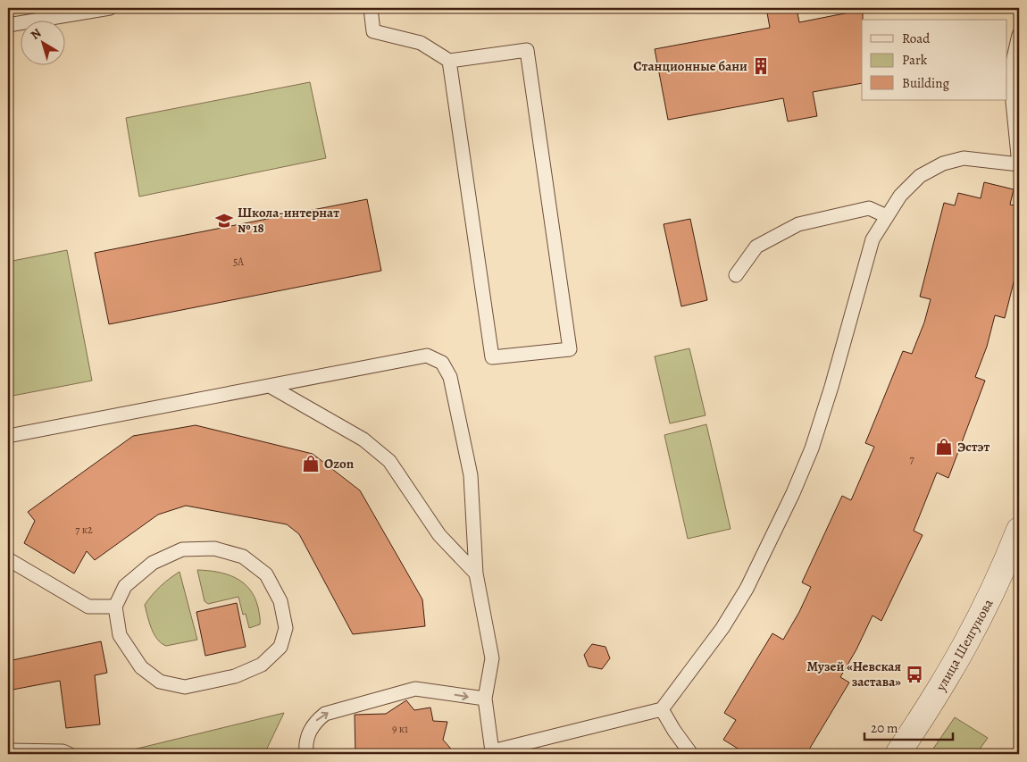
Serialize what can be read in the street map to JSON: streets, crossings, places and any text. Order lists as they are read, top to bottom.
{
  "streets": {
    "street": ["улица Шелгунова"]
  },
  "places": {
    "building": ["Станционные бани"],
    "school or university": ["Школа-интернат № 18"],
    "shop": ["Эстэт", "Ozon"],
    "bus stop": ["Музей «Невская застава»"]
  },
  "house_numbers": [
    "5А",
    "7",
    "7 к2",
    "9 к1"
  ],
  "legend": ["Road", "Park", "Building"],
  "scale_bar": "20 m",
  "north": "top left"
}
